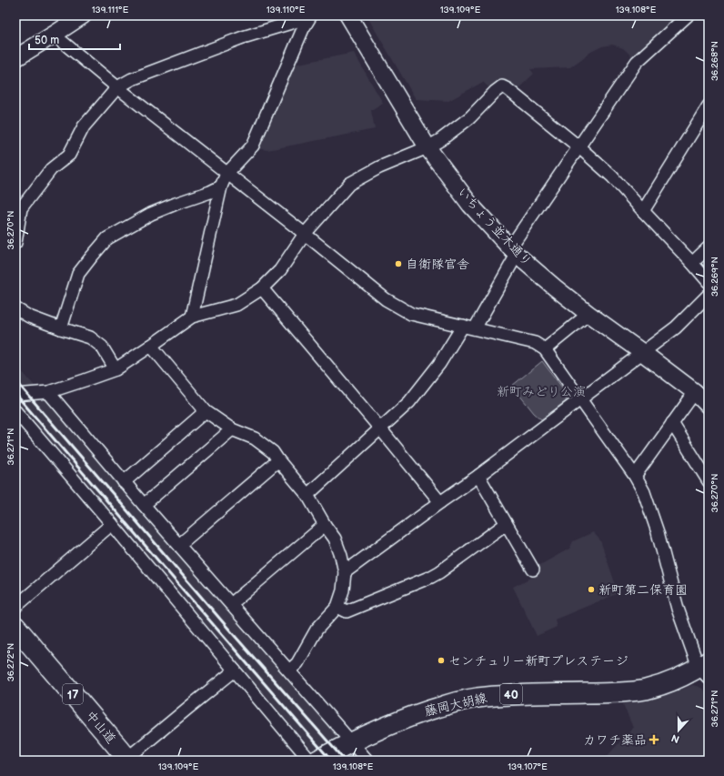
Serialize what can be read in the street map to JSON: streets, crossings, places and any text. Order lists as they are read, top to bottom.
{
  "streets": {
    "highway": ["17", "中山道"],
    "main road": ["40", "藤岡大胡線"],
    "street": ["いちょう並木通り"]
  },
  "parks": ["新町みどり公演"],
  "places": {
    "other": ["自衛隊官舎", "新町第二保育園", "センチュリー新町プレステージ"],
    "health": ["カワチ薬品"]
  },
  "scale_bar": "50 m",
  "north": "bottom",
  "coordinates": [
    "139.111°E",
    "139.110°E",
    "139.109°E",
    "139.108°E",
    "36.268°N",
    "36.270°N",
    "36.269°N",
    "36.271°N",
    "36.272°N",
    "139.107°E"
  ]
}
